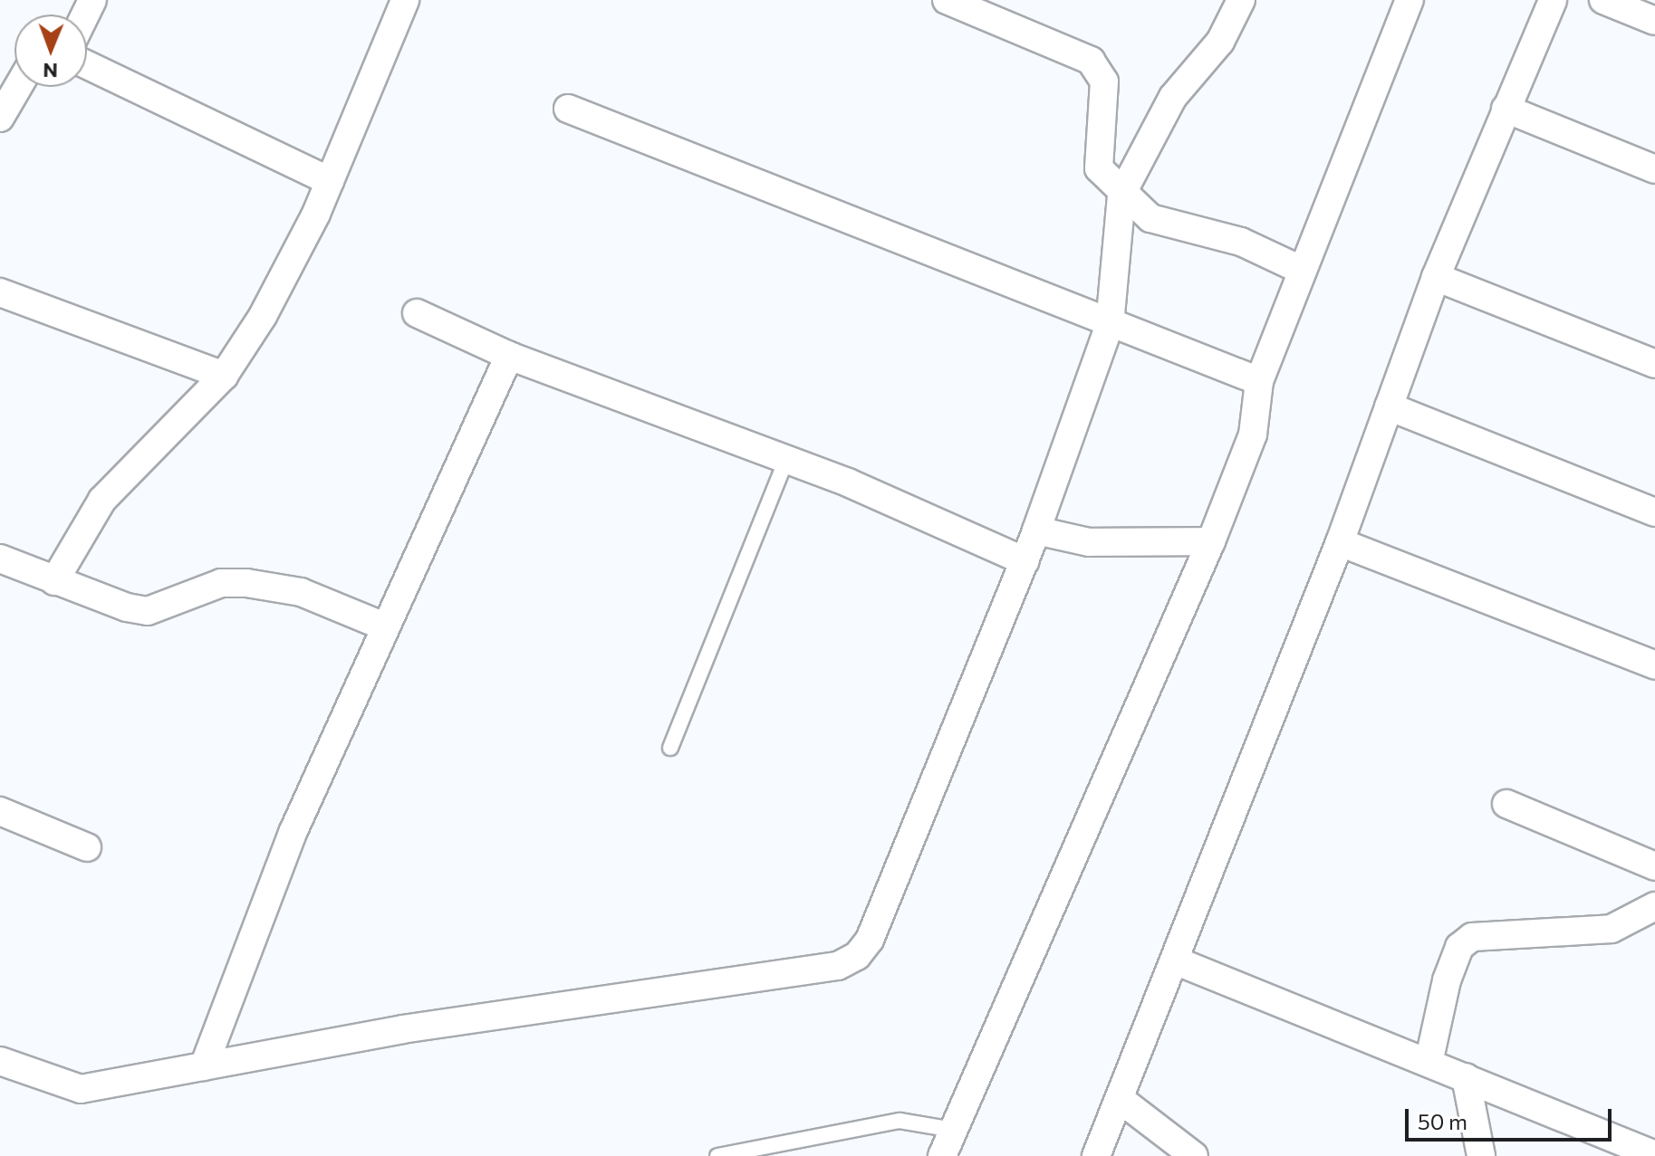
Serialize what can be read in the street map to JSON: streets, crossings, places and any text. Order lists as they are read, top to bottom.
{
  "scale_bar": "50 m",
  "north": "bottom"
}
